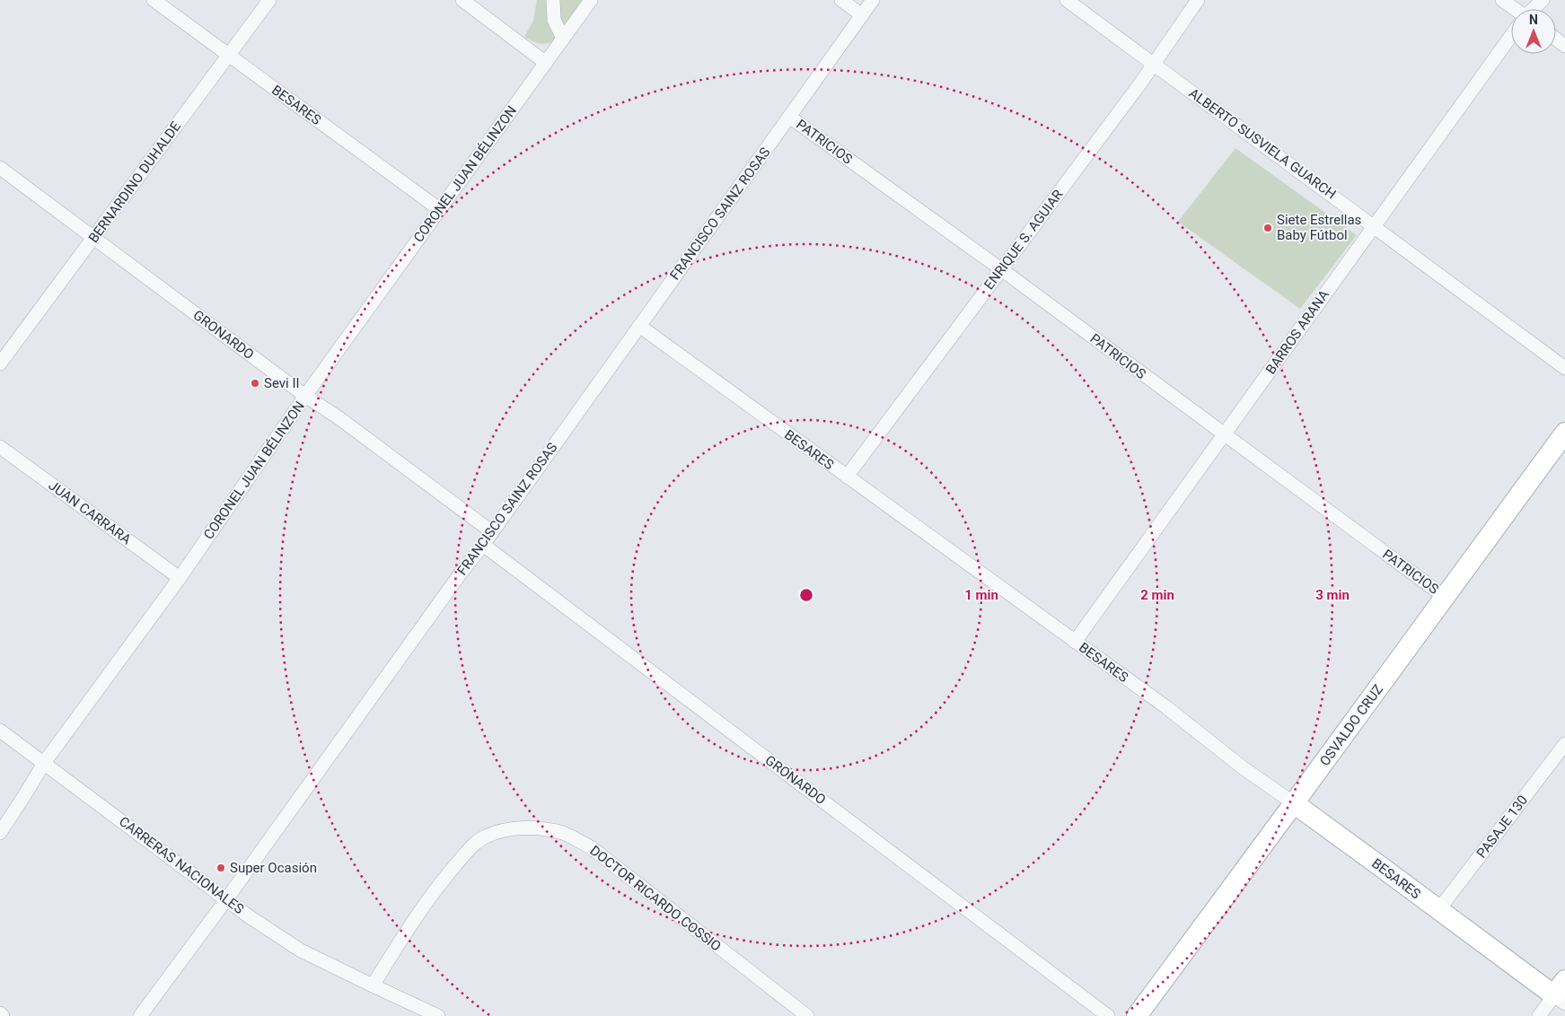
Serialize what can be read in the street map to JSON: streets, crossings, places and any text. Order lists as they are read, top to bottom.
{
  "streets": {
    "street": [
      "BESARES",
      "PATRICIOS",
      "ALBERTO SUSVIELA GUARCH",
      "CORONEL JUAN BÉLINZON",
      "BERNARDINO DUHALDE",
      "FRANCISCO SAINZ ROSAS",
      "ENRIQUE S. AGUIAR",
      "BARROS ARANA",
      "GRONARDO",
      "JUAN CARRARA",
      "OSVALDO CRUZ",
      "PASAJE 130",
      "CARRERAS NACIONALES",
      "DOCTOR RICARDO COSSIO"
    ]
  },
  "crossings": [
    ["BESARES", "CORONEL JUAN BÉLINZON"],
    ["BESARES", "BERNARDINO DUHALDE"],
    ["BESARES", "FRANCISCO SAINZ ROSAS"],
    ["BESARES", "ENRIQUE S. AGUIAR"],
    ["BESARES", "BARROS ARANA"],
    ["BESARES", "OSVALDO CRUZ"],
    ["BESARES", "PASAJE 130"],
    ["PATRICIOS", "FRANCISCO SAINZ ROSAS"],
    ["PATRICIOS", "ENRIQUE S. AGUIAR"],
    ["PATRICIOS", "BARROS ARANA"],
    ["PATRICIOS", "OSVALDO CRUZ"],
    ["ALBERTO SUSVIELA GUARCH", "ENRIQUE S. AGUIAR"],
    ["ALBERTO SUSVIELA GUARCH", "BARROS ARANA"],
    ["CORONEL JUAN BÉLINZON", "GRONARDO"],
    ["CORONEL JUAN BÉLINZON", "JUAN CARRARA"],
    ["CORONEL JUAN BÉLINZON", "CARRERAS NACIONALES"],
    ["BERNARDINO DUHALDE", "GRONARDO"],
    ["FRANCISCO SAINZ ROSAS", "GRONARDO"],
    ["FRANCISCO SAINZ ROSAS", "CARRERAS NACIONALES"],
    ["CARRERAS NACIONALES", "DOCTOR RICARDO COSSIO"]
  ],
  "places": ["Siete Estrellas Baby Fútbol", "Sevi II", "Super Ocasión"],
  "north": "top",
  "rings": ["1 min", "2 min", "3 min"]
}
